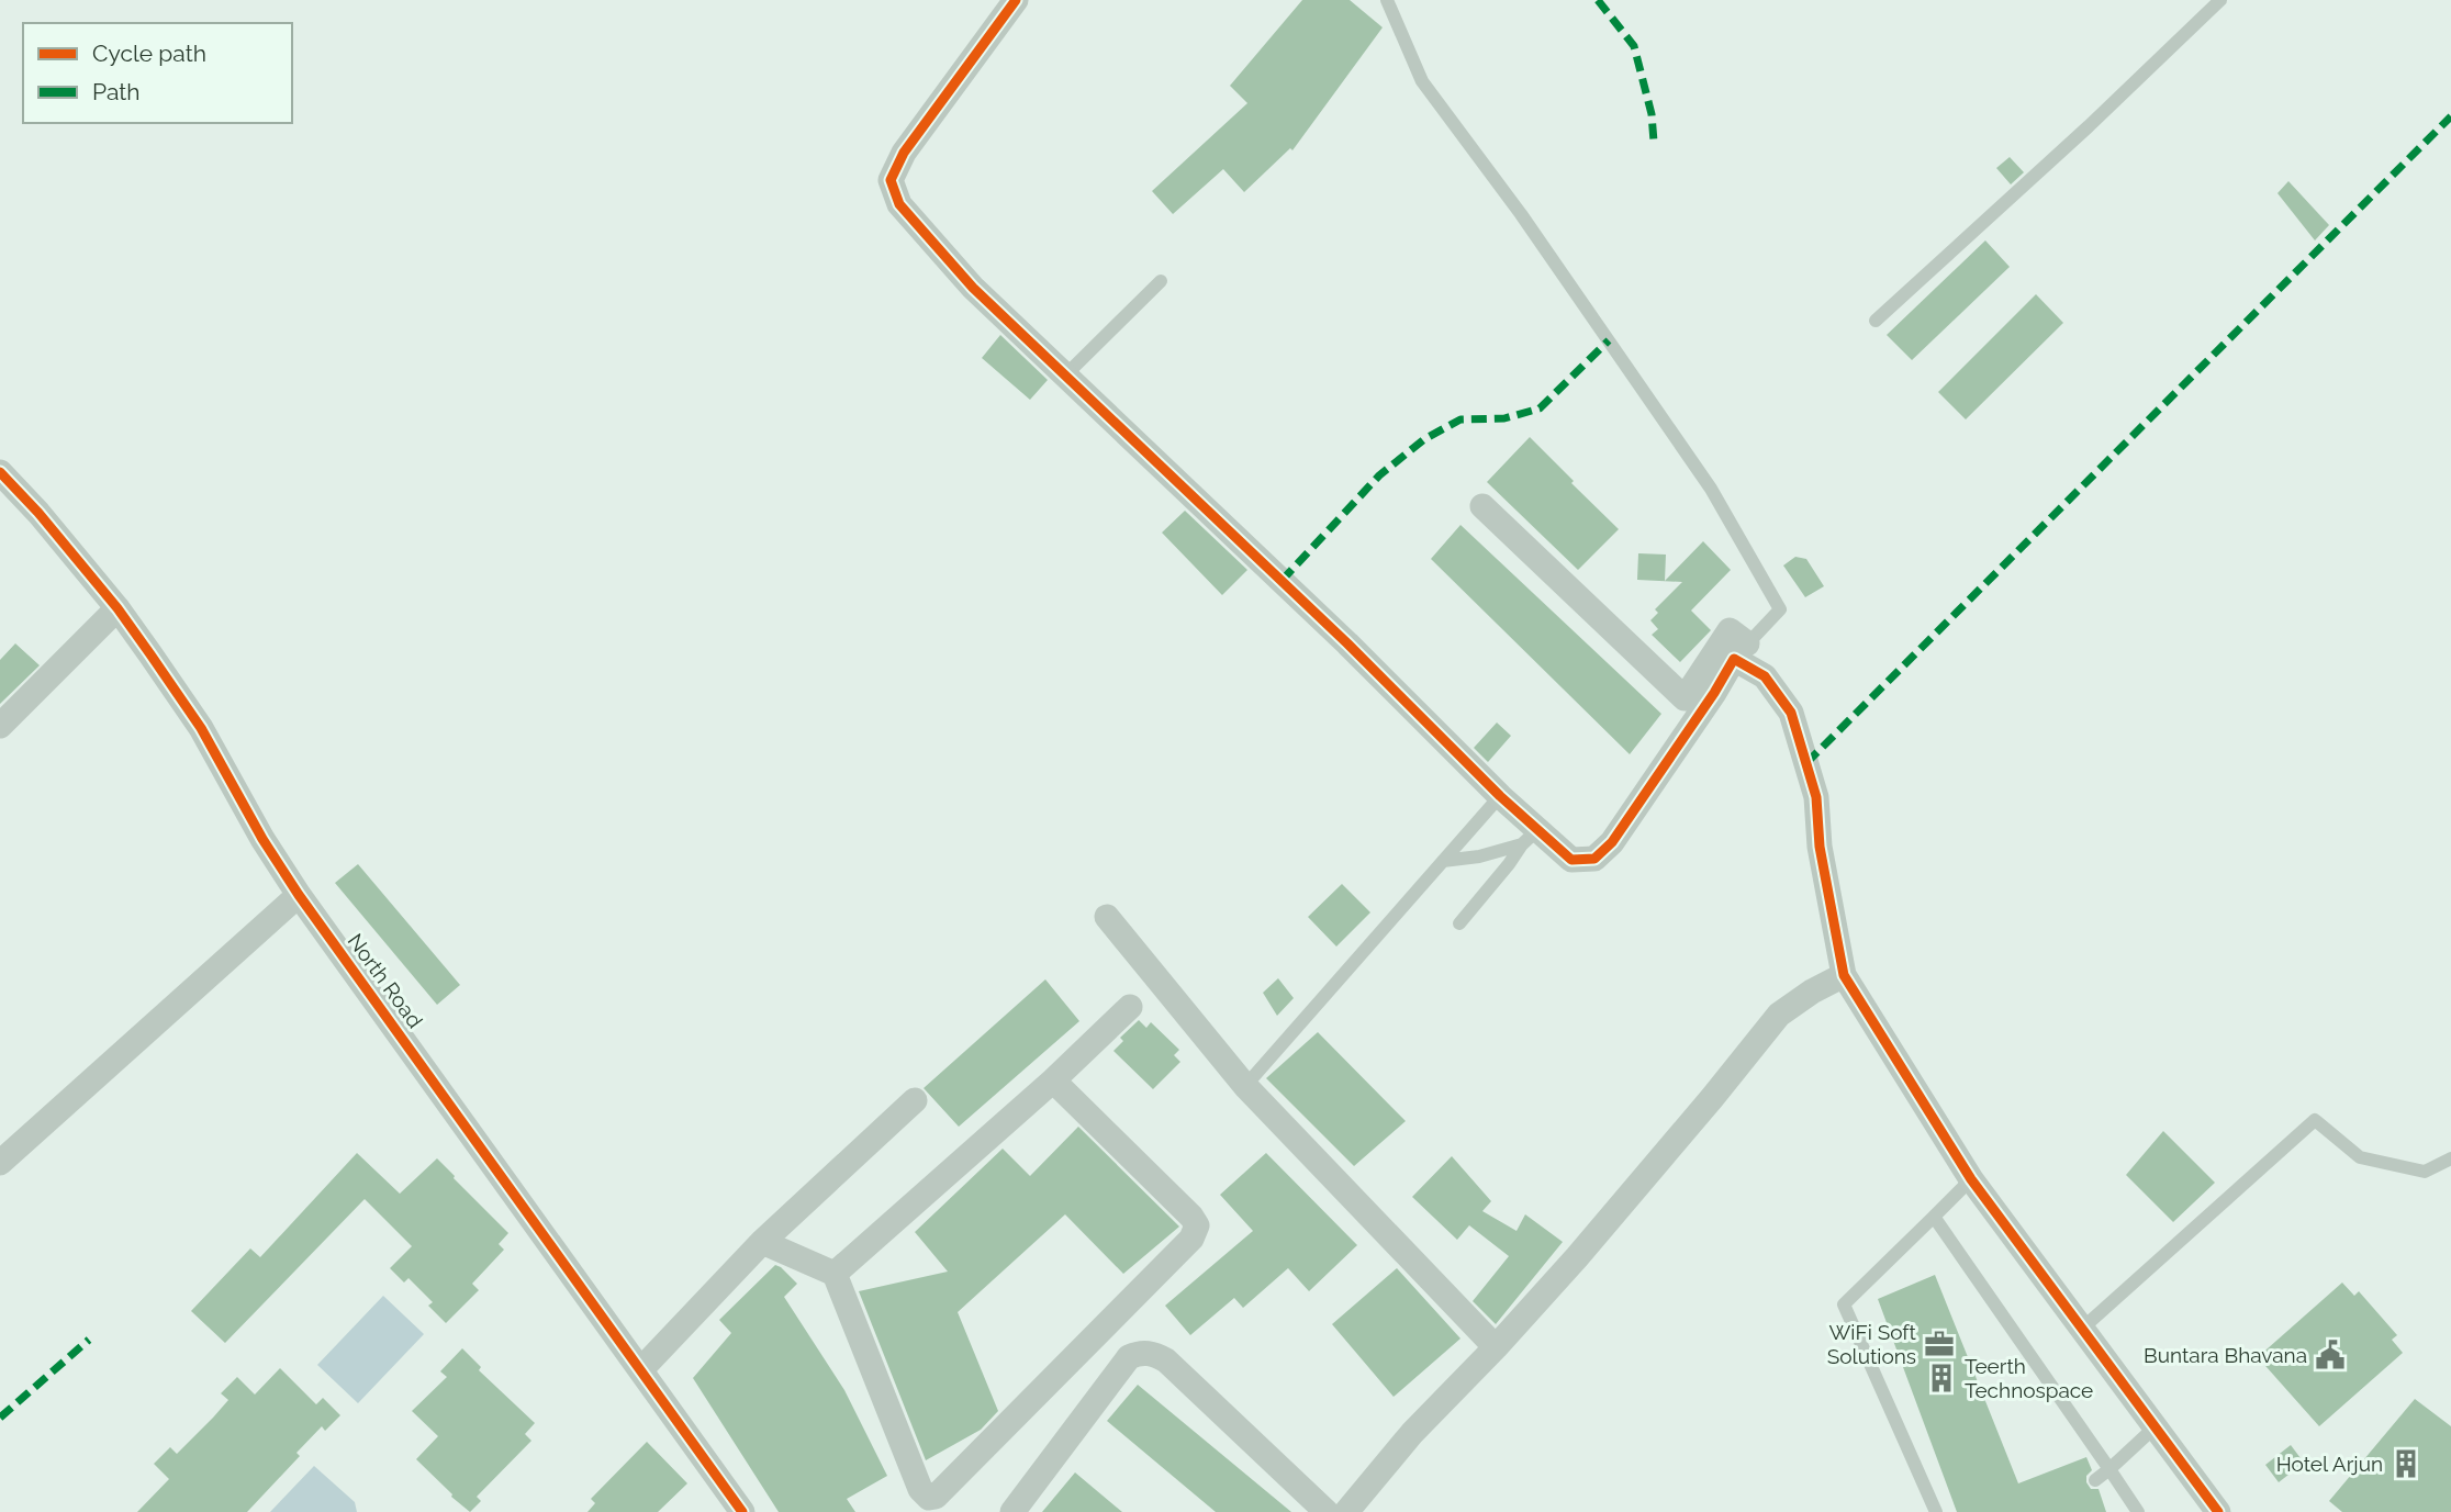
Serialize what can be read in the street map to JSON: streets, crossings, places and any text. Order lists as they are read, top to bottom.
{
  "streets": {
    "street": ["North Road"]
  },
  "places": {
    "office": ["WiFi Soft Solutions"],
    "public building": ["Buntara Bhavana"],
    "building": ["Teerth Technospace", "Hotel Arjun"]
  },
  "legend": ["Cycle path", "Path"]
}
